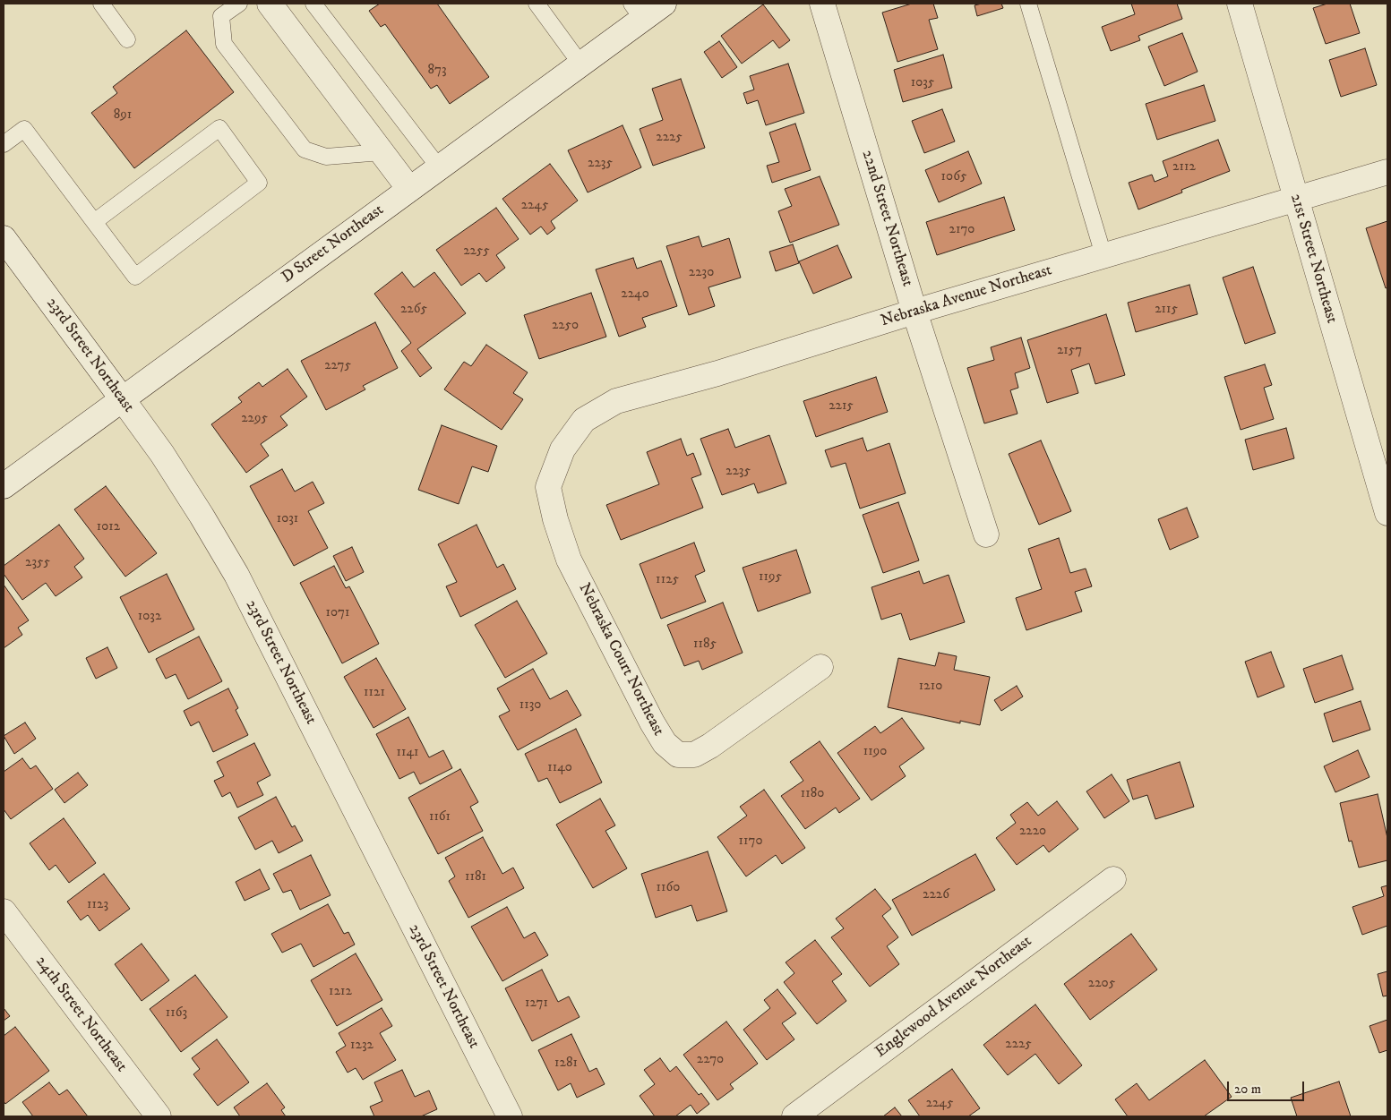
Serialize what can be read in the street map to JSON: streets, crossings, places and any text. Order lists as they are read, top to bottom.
{
  "streets": {
    "street": [
      "22nd Street Northeast",
      "D Street Northeast",
      "21st Street Northeast",
      "Nebraska Avenue Northeast",
      "23rd Street Northeast",
      "Nebraska Court Northeast",
      "Englewood Avenue Northeast",
      "24th Street Northeast"
    ]
  },
  "crossings": [
    ["22nd Street Northeast", "Nebraska Avenue Northeast"],
    ["D Street Northeast", "23rd Street Northeast"],
    ["21st Street Northeast", "Nebraska Avenue Northeast"],
    ["Nebraska Avenue Northeast", "Nebraska Court Northeast"]
  ],
  "house_numbers": [
    "873",
    "1035",
    "891",
    "2225",
    "2235",
    "2112",
    "1065",
    "2245",
    "2170",
    "2255",
    "2230",
    "2240",
    "2265",
    "2115",
    "2250",
    "2157",
    "2275",
    "2215",
    "2295",
    "2235",
    "1031",
    "1012",
    "2355",
    "1195",
    "1125",
    "1071",
    "1032",
    "1185",
    "1210",
    "1121",
    "1130",
    "1190",
    "1141",
    "1140",
    "1180",
    "1161",
    "2220",
    "1170",
    "1181",
    "1160",
    "2226",
    "1123",
    "2205",
    "1212",
    "1271",
    "1163",
    "2225",
    "1232",
    "2270",
    "1281",
    "2245"
  ],
  "scale_bar": "20 m"
}
